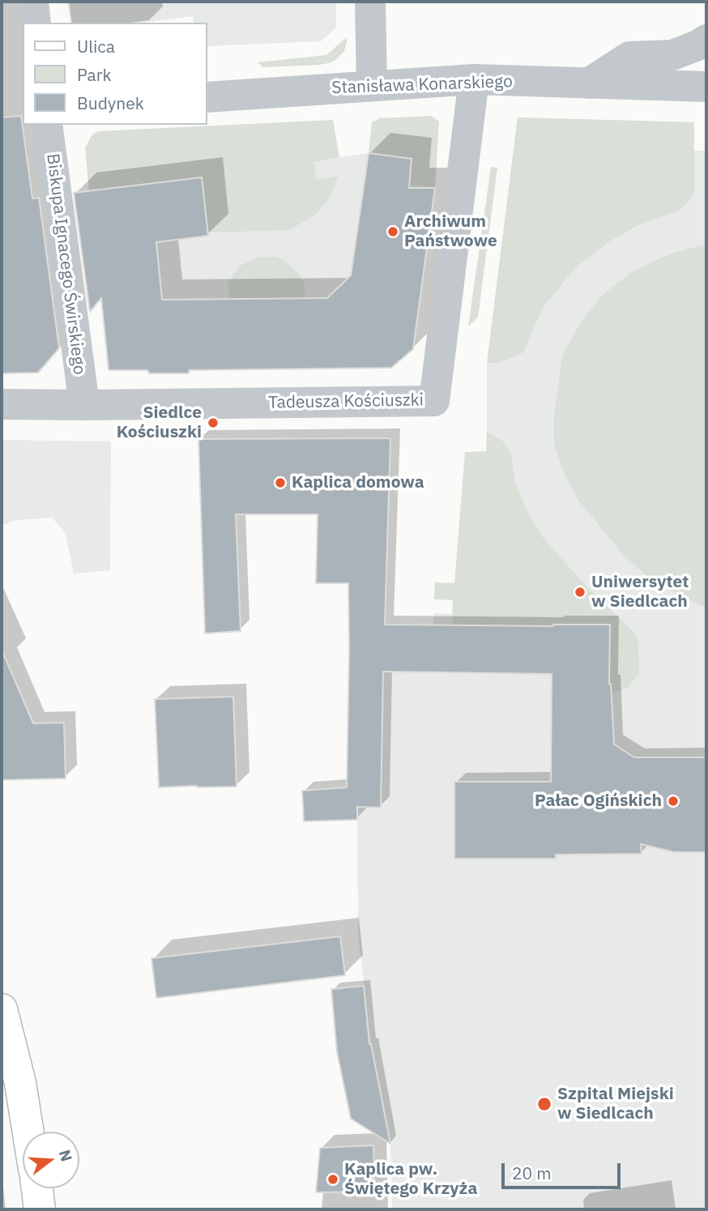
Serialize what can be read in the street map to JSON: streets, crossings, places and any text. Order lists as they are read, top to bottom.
{
  "streets": {
    "street": ["Stanisława Konarskiego", "Biskupa Ignacego Świrskiego", "Tadeusza Kościuszki"]
  },
  "crossings": [
    ["Stanisława Konarskiego", "Tadeusza Kościuszki"],
    ["Biskupa Ignacego Świrskiego", "Tadeusza Kościuszki"]
  ],
  "places": [
    "Archiwum Państwowe",
    "Siedlce Kościuszki",
    "Kaplica domowa",
    "Uniwersytet w Siedlcach",
    "Pałac Ogińskich",
    "Szpital Miejski w Siedlcach",
    "Kaplica pw. Świętego Krzyża"
  ],
  "legend": ["Ulica", "Park", "Budynek"],
  "scale_bar": "20 m",
  "north": "right"
}
